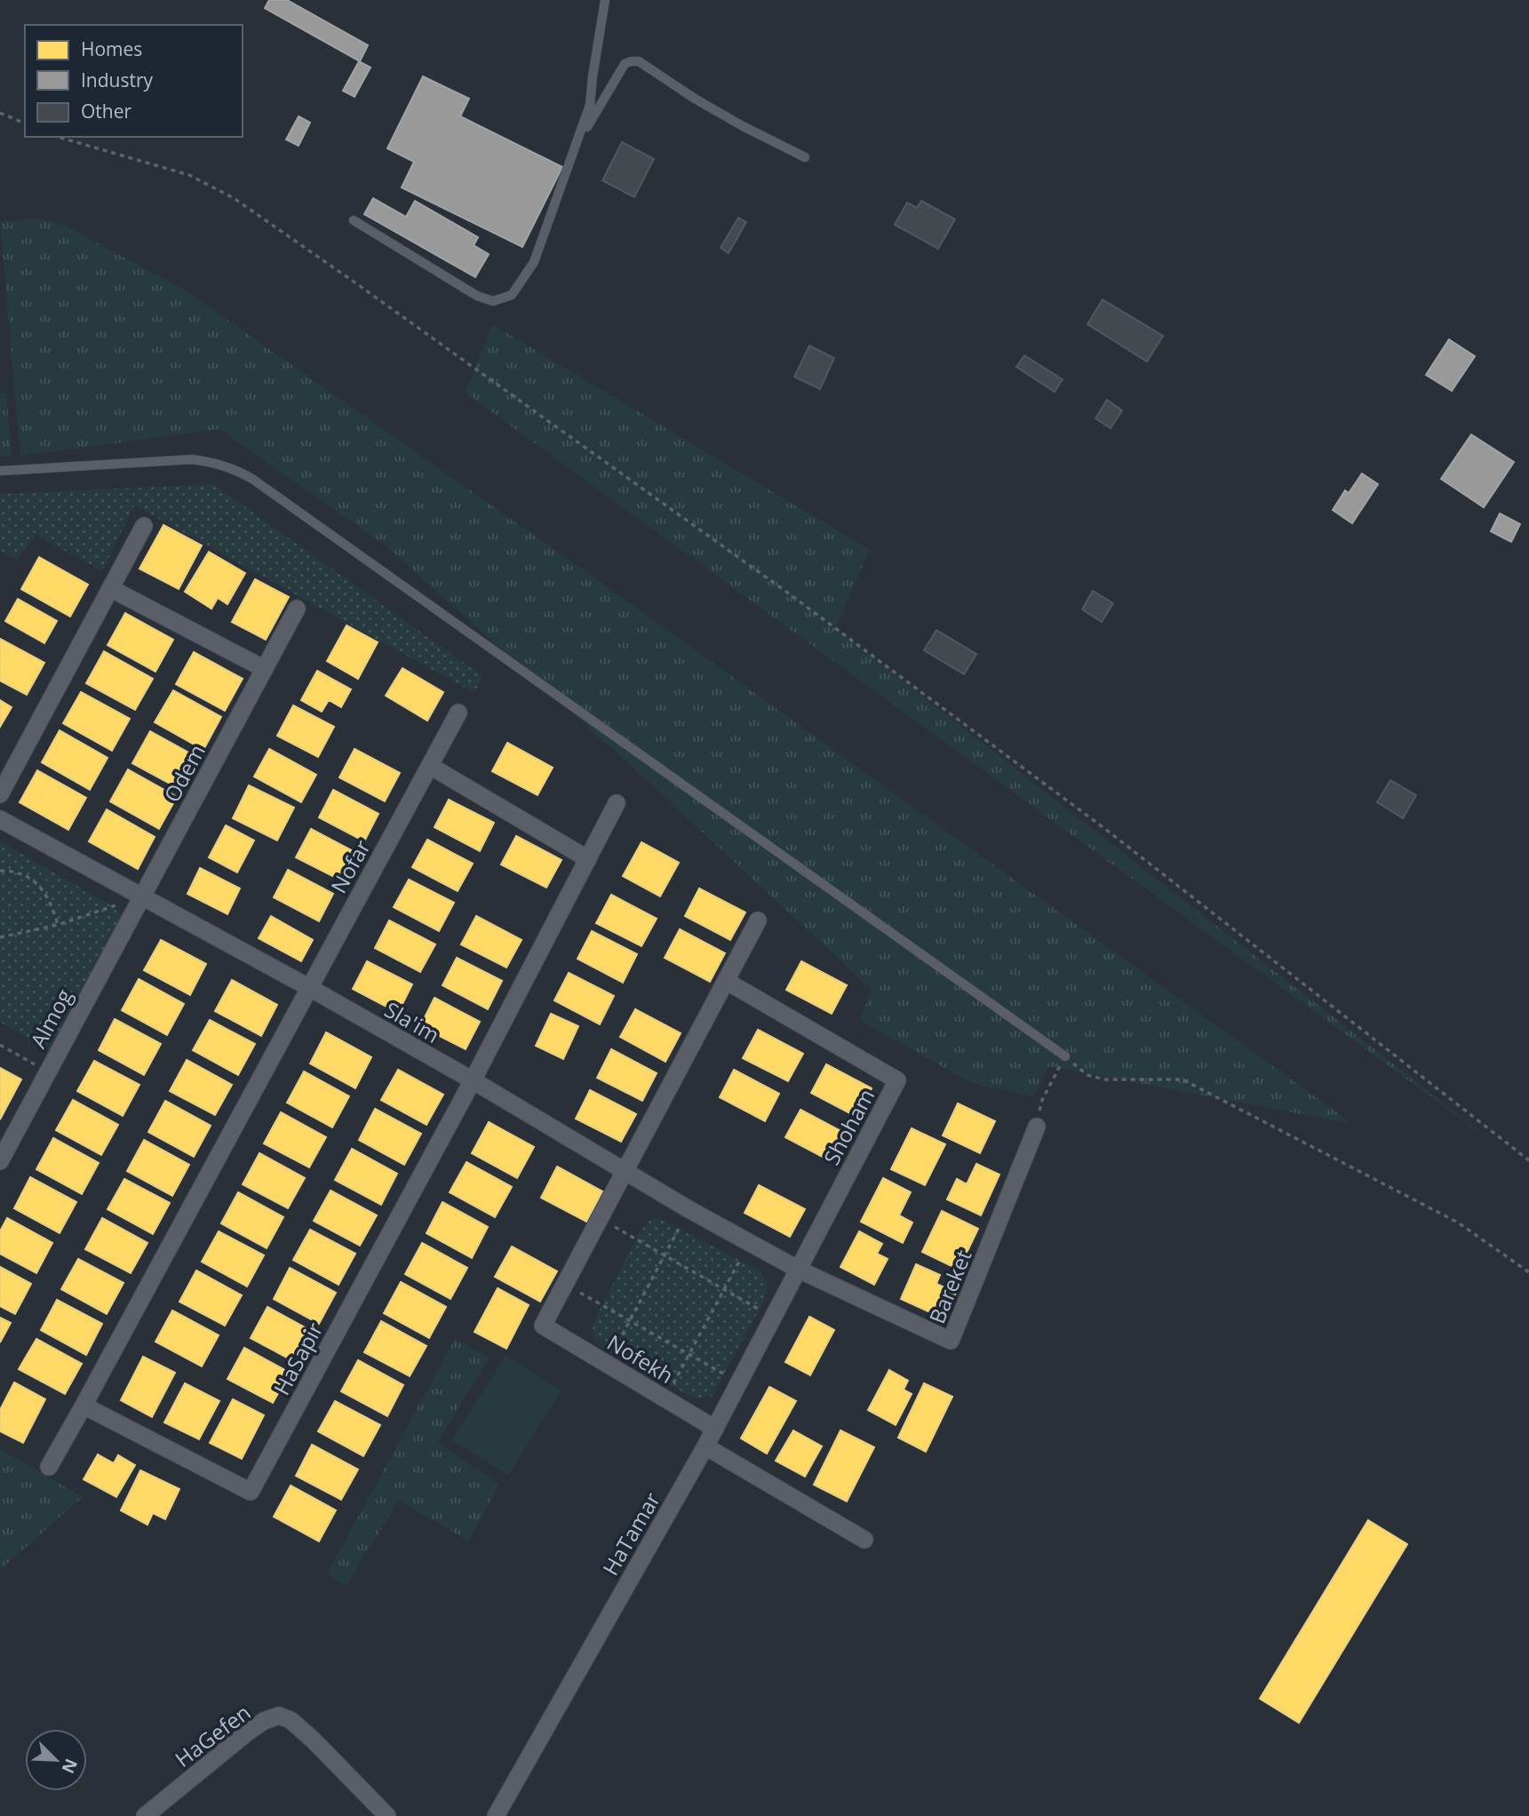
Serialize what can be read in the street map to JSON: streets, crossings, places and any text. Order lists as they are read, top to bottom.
{
  "streets": {
    "street": [
      "Odem",
      "Nofar",
      "Almog",
      "Sla'im",
      "Shoham",
      "Bareket",
      "HaSapir",
      "Nofekh",
      "HaTamar",
      "HaGefen"
    ]
  },
  "crossings": [
    ["Odem", "Almog"],
    ["Odem", "Sla'im"],
    ["Nofar", "Sla'im"],
    ["Almog", "Sla'im"],
    ["Sla'im", "Shoham"],
    ["Sla'im", "Bareket"],
    ["Sla'im", "HaSapir"],
    ["Sla'im", "HaTamar"],
    ["Shoham", "Bareket"],
    ["Shoham", "HaTamar"],
    ["Bareket", "HaTamar"],
    ["Nofekh", "HaTamar"]
  ],
  "legend": ["Homes", "Industry", "Other"],
  "north": "bottom right"
}
